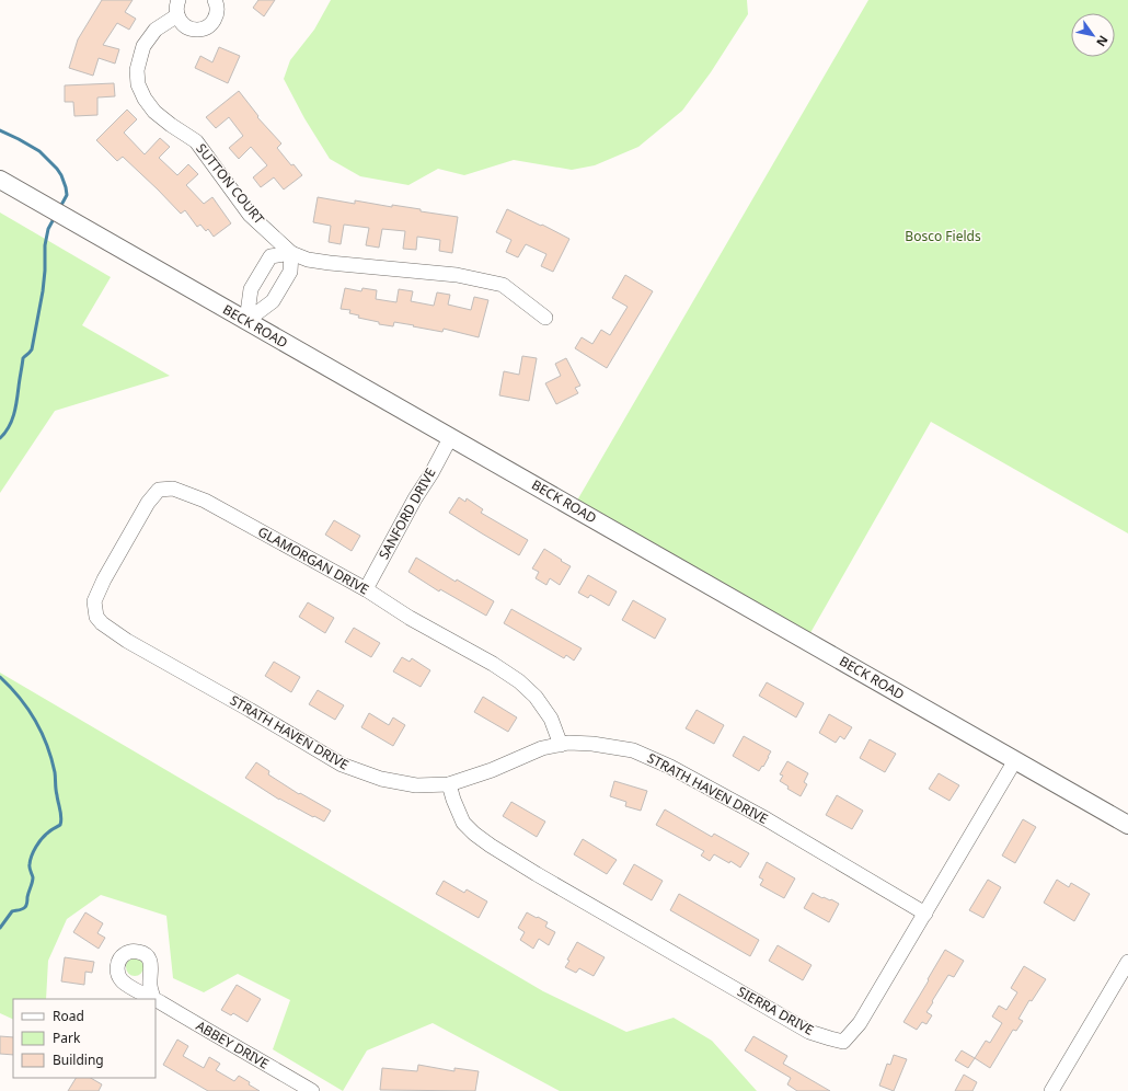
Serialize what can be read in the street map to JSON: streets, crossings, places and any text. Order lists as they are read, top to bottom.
{
  "streets": {
    "main road": ["BECK ROAD"],
    "street": [
      "SUTTON COURT",
      "SANFORD DRIVE",
      "GLAMORGAN DRIVE",
      "STRATH HAVEN DRIVE",
      "SIERRA DRIVE",
      "ABBEY DRIVE"
    ]
  },
  "crossings": [
    ["SUTTON COURT", "BECK ROAD"],
    ["BECK ROAD", "SANFORD DRIVE"],
    ["BECK ROAD", "SIERRA DRIVE"],
    ["SANFORD DRIVE", "GLAMORGAN DRIVE"],
    ["GLAMORGAN DRIVE", "STRATH HAVEN DRIVE"],
    ["STRATH HAVEN DRIVE", "SIERRA DRIVE"]
  ],
  "parks": ["Bosco Fields"],
  "legend": ["Road", "Park", "Building"],
  "north": "bottom right"
}
